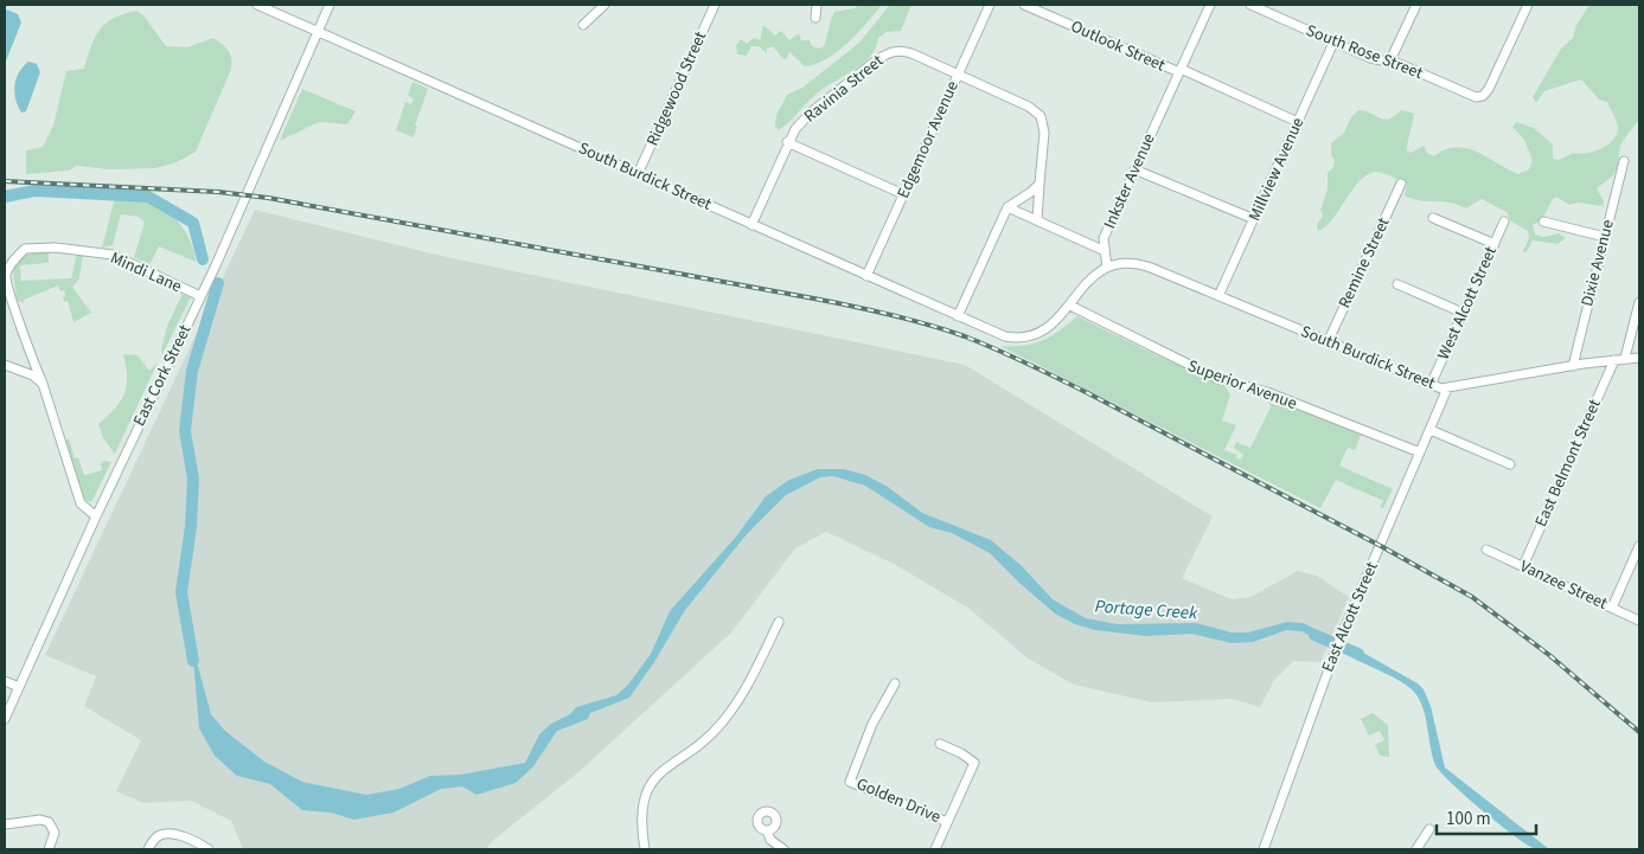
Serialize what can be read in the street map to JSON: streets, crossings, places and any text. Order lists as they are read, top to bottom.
{
  "streets": {
    "street": [
      "Outlook Street",
      "South Rose Street",
      "Ridgewood Street",
      "Ravinia Street",
      "Edgemoor Avenue",
      "Millview Avenue",
      "South Burdick Street",
      "Inkster Avenue",
      "Remine Street",
      "Dixie Avenue",
      "Mindi Lane",
      "West Alcott Street",
      "East Cork Street",
      "Superior Avenue",
      "East Belmont Street",
      "Vanzee Street",
      "East Alcott Street",
      "Golden Drive"
    ]
  },
  "crossings": [
    ["Outlook Street", "Millview Avenue"],
    ["Outlook Street", "Inkster Avenue"],
    ["South Rose Street", "Millview Avenue"],
    ["Ridgewood Street", "South Burdick Street"],
    ["Ravinia Street", "Edgemoor Avenue"],
    ["Ravinia Street", "South Burdick Street"],
    ["Edgemoor Avenue", "South Burdick Street"],
    ["Millview Avenue", "South Burdick Street"],
    ["South Burdick Street", "Inkster Avenue"],
    ["South Burdick Street", "Remine Street"],
    ["South Burdick Street", "Dixie Avenue"],
    ["South Burdick Street", "West Alcott Street"],
    ["South Burdick Street", "East Cork Street"],
    ["South Burdick Street", "Superior Avenue"],
    ["South Burdick Street", "East Belmont Street"],
    ["South Burdick Street", "East Alcott Street"],
    ["Mindi Lane", "East Cork Street"],
    ["Superior Avenue", "East Alcott Street"],
    ["East Belmont Street", "Vanzee Street"]
  ],
  "water": ["Portage Creek"],
  "scale_bar": "100 m"
}
